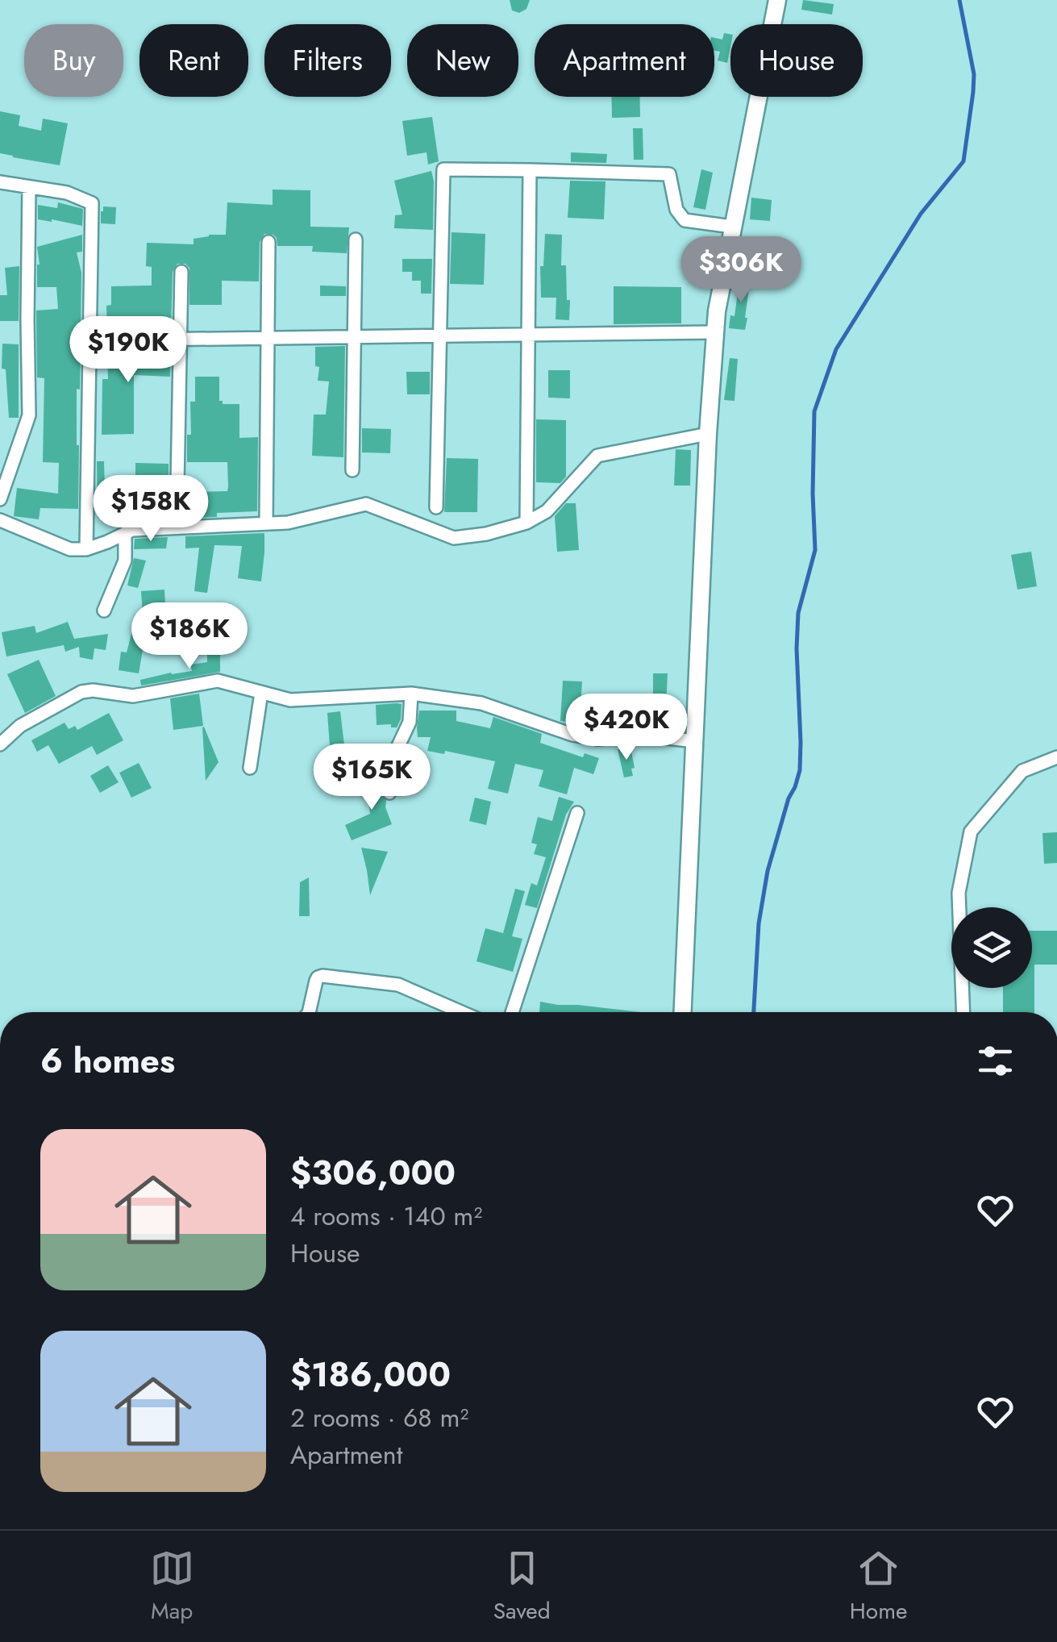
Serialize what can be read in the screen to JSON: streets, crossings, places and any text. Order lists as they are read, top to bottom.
{
  "page": {
    "chip": [
      "Buy",
      "Rent",
      "Filters",
      "New",
      "Apartment",
      "House"
    ],
    "price": [
      "$306K",
      "$190K",
      "$158K",
      "$186K",
      "$420K",
      "$165K"
    ],
    "heading": "6 homes",
    "list": [
      {
        "name": "$306,000",
        "note": "4 rooms · 140 m² · House"
      },
      {
        "name": "$186,000",
        "note": "2 rooms · 68 m² · Apartment"
      }
    ],
    "tabs": ["Map", "Saved", "Home"]
  }
}
